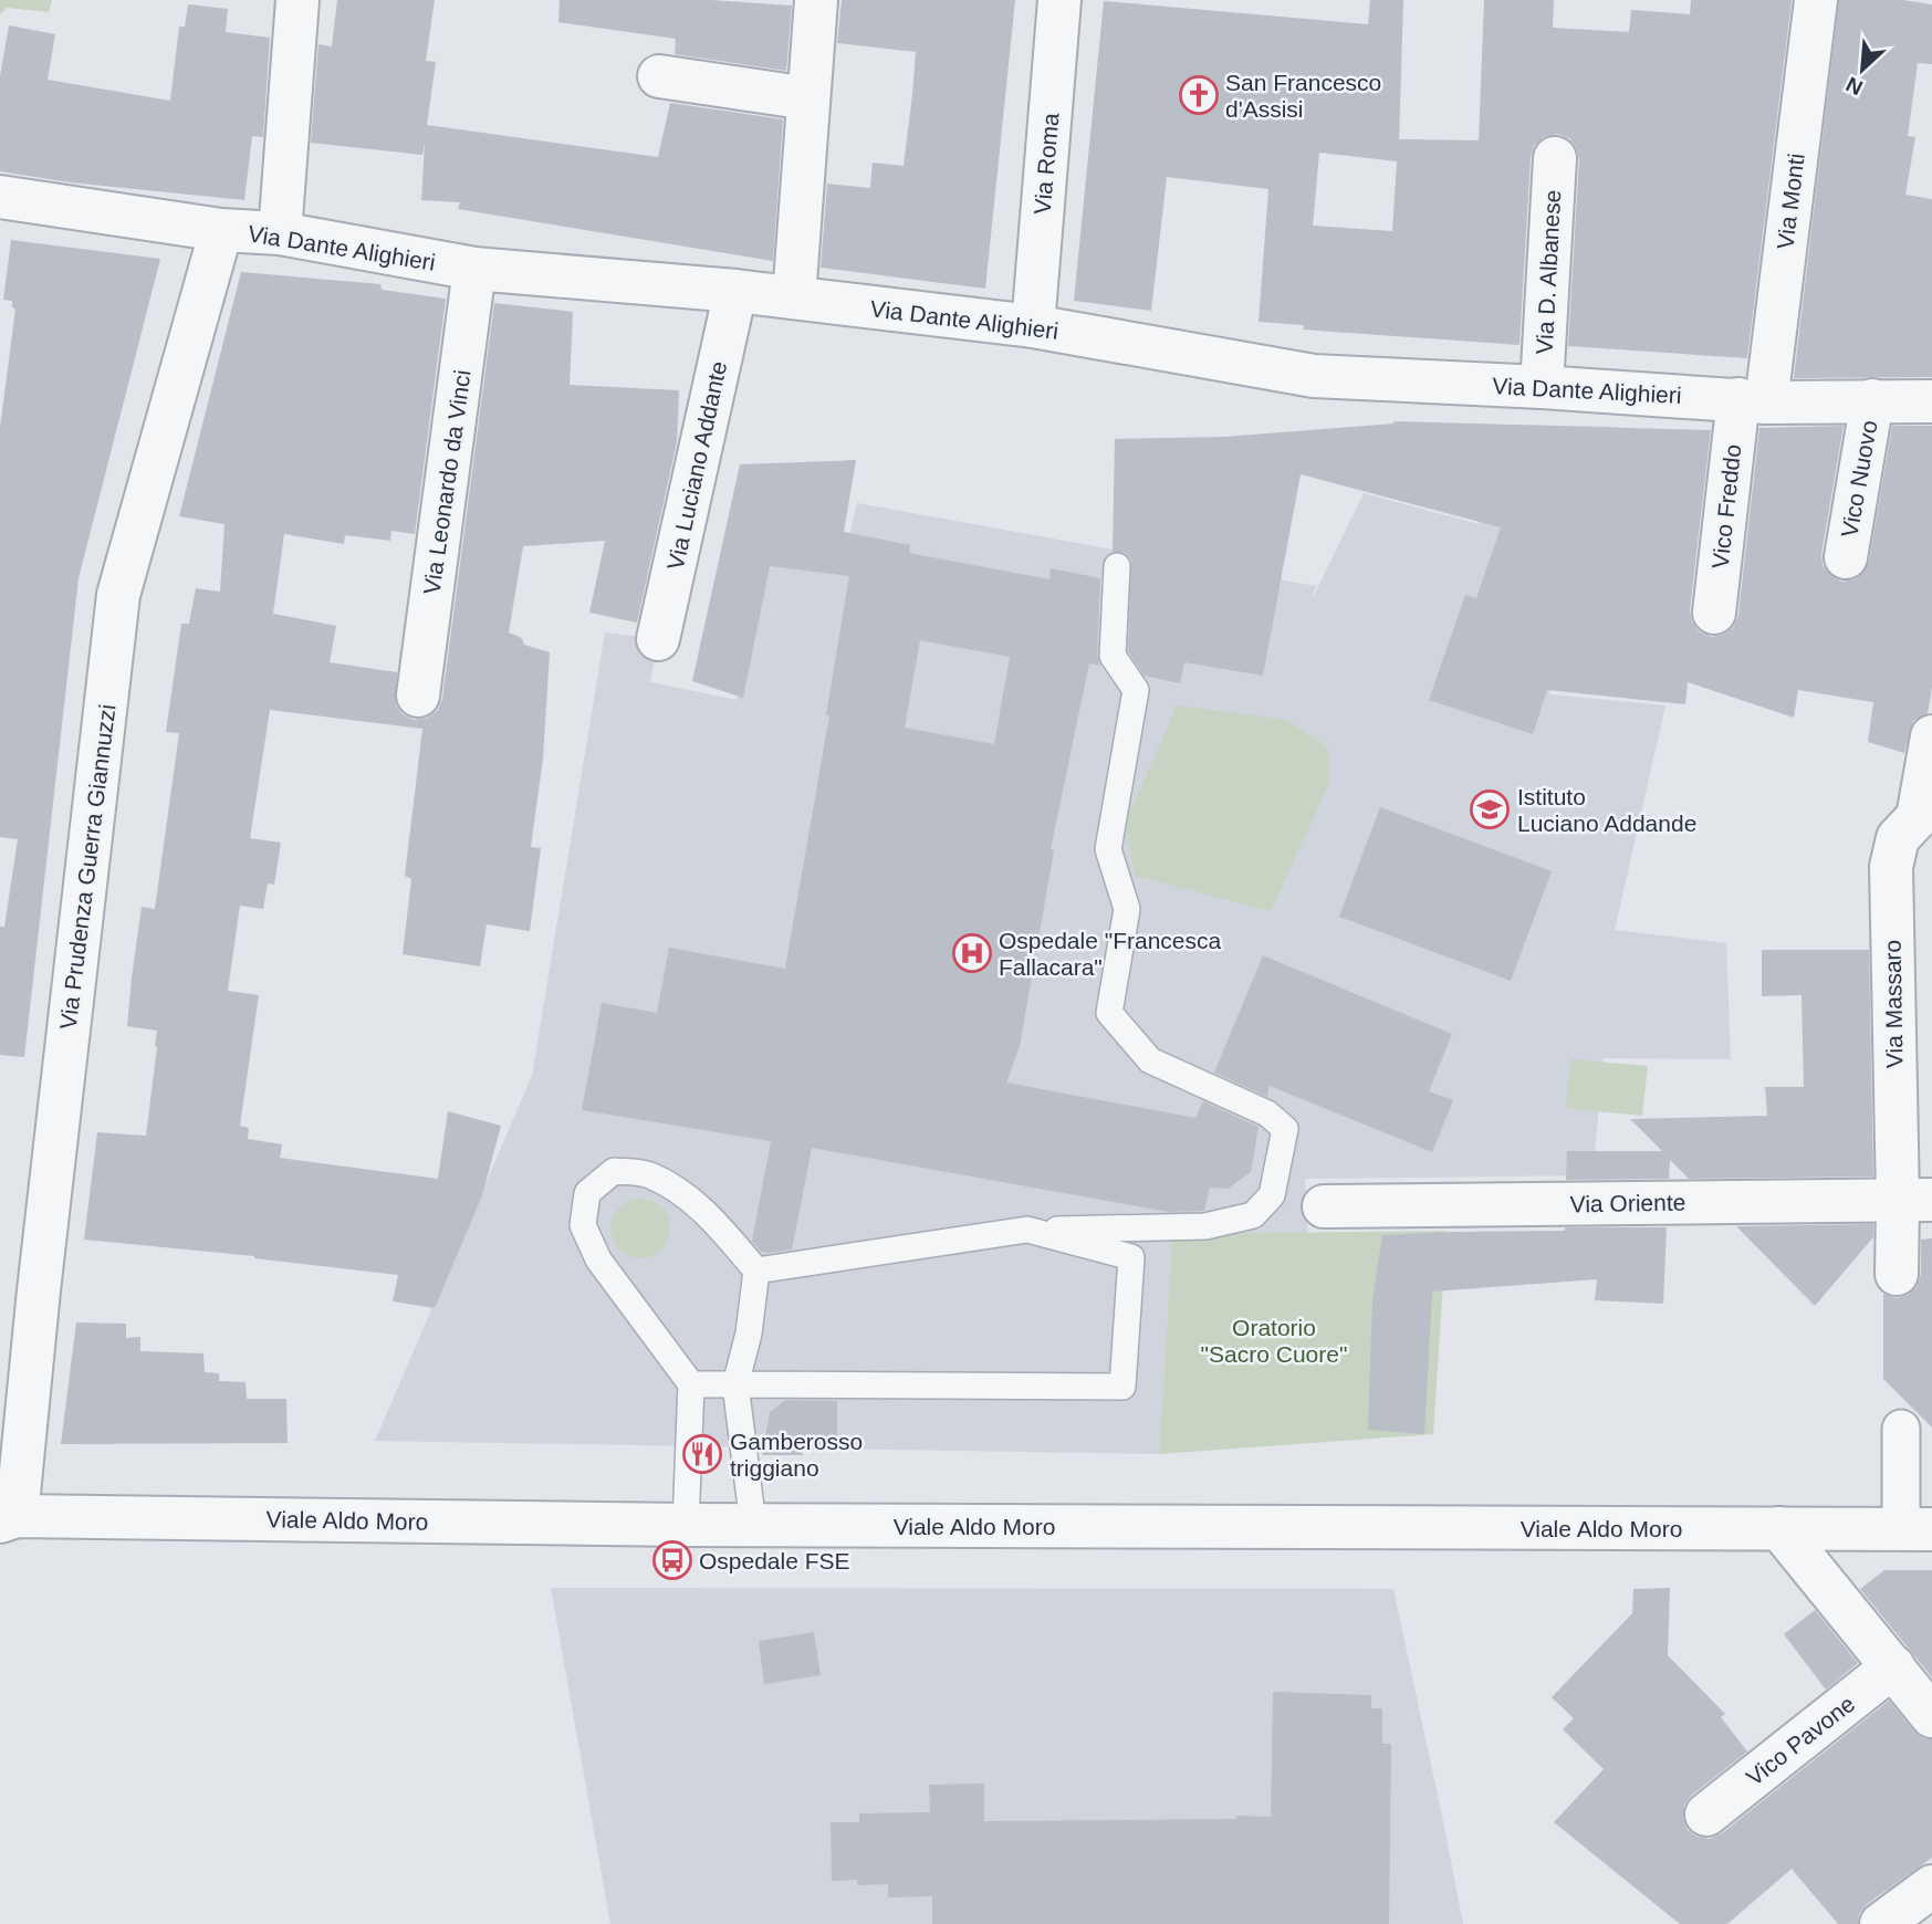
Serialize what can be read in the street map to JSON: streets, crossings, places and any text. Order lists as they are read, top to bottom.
{
  "streets": {
    "street": [
      "Via Roma",
      "Via Monti",
      "Via Dante Alighieri",
      "Via D. Albanese",
      "Via Luciano Addante",
      "Vico Nuovo",
      "Via Leonardo da Vinci",
      "Vico Freddo",
      "Via Prudenza Guerra Giannuzzi",
      "Via Massaro",
      "Via Oriente",
      "Viale Aldo Moro",
      "Vico Pavone"
    ]
  },
  "crossings": [
    ["Via Roma", "Via Dante Alighieri"],
    ["Via Monti", "Via Dante Alighieri"],
    ["Via Monti", "Vico Freddo"],
    ["Via Dante Alighieri", "Via D. Albanese"],
    ["Via Dante Alighieri", "Via Luciano Addante"],
    ["Via Dante Alighieri", "Vico Nuovo"],
    ["Via Dante Alighieri", "Via Leonardo da Vinci"],
    ["Via Dante Alighieri", "Vico Freddo"],
    ["Via Dante Alighieri", "Via Prudenza Guerra Giannuzzi"],
    ["Via Prudenza Guerra Giannuzzi", "Viale Aldo Moro"],
    ["Via Massaro", "Via Oriente"]
  ],
  "parks": ["Oratorio \"Sacro Cuore\""],
  "places": {
    "church": ["San Francesco d'Assisi"],
    "school or university": ["Istituto Luciano Addande"],
    "hospital": ["Ospedale \"Francesca Fallacara\""],
    "restaurant": ["Gamberosso triggiano"],
    "bus stop": ["Ospedale FSE"]
  },
  "north": "bottom left"
}
